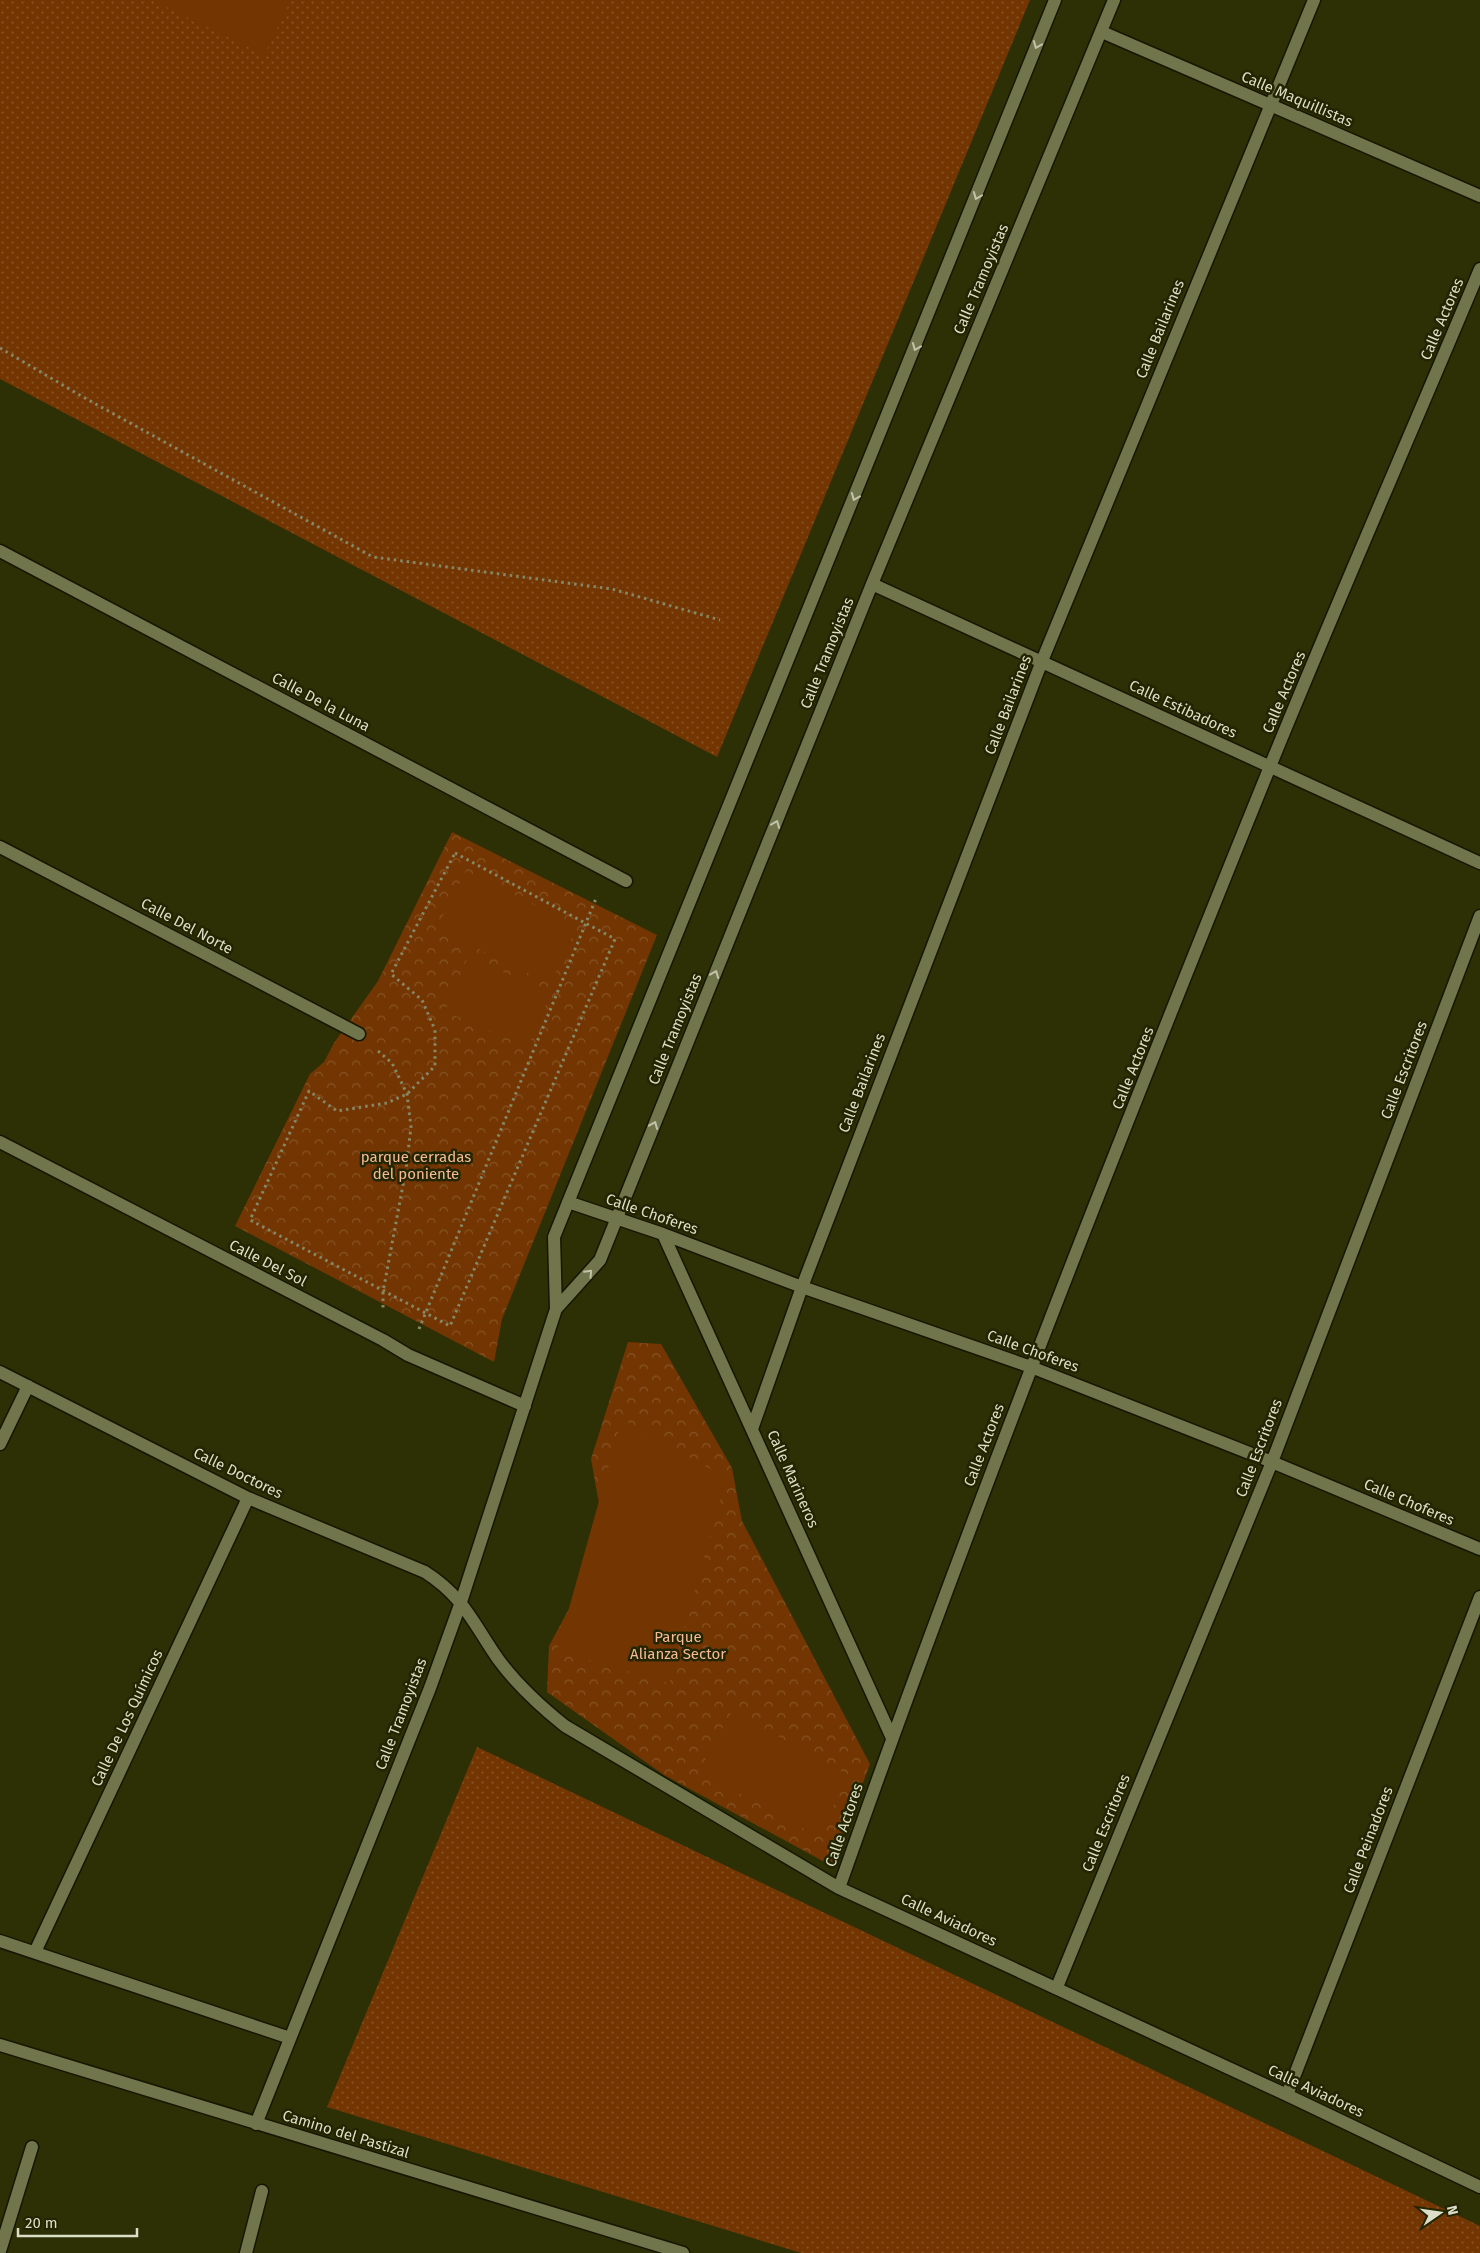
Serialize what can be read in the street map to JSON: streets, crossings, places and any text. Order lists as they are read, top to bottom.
{
  "streets": {
    "street": [
      "Calle Maquillistas",
      "Calle Tramoyistas",
      "Calle Actores",
      "Calle Bailarines",
      "Calle De la Luna",
      "Calle Estibadores",
      "Calle Del Norte",
      "Calle Escritores",
      "Calle Choferes",
      "Calle Del Sol",
      "Calle Doctores",
      "Calle Marineros",
      "Calle De Los Químicos",
      "Calle Peinadores",
      "Calle Aviadores",
      "Camino del Pastizal"
    ]
  },
  "crossings": [
    ["Calle Maquillistas", "Calle Tramoyistas"],
    ["Calle Maquillistas", "Calle Bailarines"],
    ["Calle Tramoyistas", "Calle Estibadores"],
    ["Calle Tramoyistas", "Calle Choferes"],
    ["Calle Tramoyistas", "Calle Del Sol"],
    ["Calle Tramoyistas", "Calle Doctores"],
    ["Calle Tramoyistas", "Calle Aviadores"],
    ["Calle Tramoyistas", "Camino del Pastizal"],
    ["Calle Actores", "Calle Estibadores"],
    ["Calle Actores", "Calle Choferes"],
    ["Calle Actores", "Calle Marineros"],
    ["Calle Actores", "Calle Aviadores"],
    ["Calle Bailarines", "Calle Estibadores"],
    ["Calle Bailarines", "Calle Choferes"],
    ["Calle Bailarines", "Calle Marineros"],
    ["Calle Escritores", "Calle Choferes"],
    ["Calle Escritores", "Calle Aviadores"],
    ["Calle Choferes", "Calle Marineros"],
    ["Calle Doctores", "Calle De Los Químicos"],
    ["Calle Doctores", "Calle Aviadores"],
    ["Calle Peinadores", "Calle Aviadores"]
  ],
  "parks": ["parque cerradas del poniente", "Parque Alianza Sector"],
  "scale_bar": "20 m",
  "north": "right"
}
